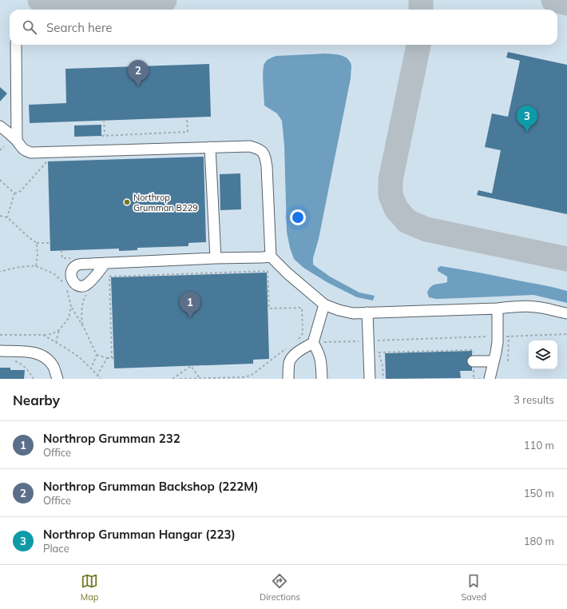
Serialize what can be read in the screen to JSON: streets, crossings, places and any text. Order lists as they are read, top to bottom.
{
  "places": ["Northrop Grumman B229"],
  "page": {
    "search": "Search here",
    "pins": ["2", "3", "1"],
    "heading": ["Nearby", "3 results"],
    "list": [
      {
        "mark": "1",
        "name": "Northrop Grumman 232",
        "note": "Office",
        "value": "110 m"
      },
      {
        "mark": "2",
        "name": "Northrop Grumman Backshop (222M)",
        "note": "Office",
        "value": "150 m"
      },
      {
        "mark": "3",
        "name": "Northrop Grumman Hangar (223)",
        "note": "Place",
        "value": "180 m"
      }
    ],
    "nav": ["Map", "Directions", "Saved"]
  }
}
